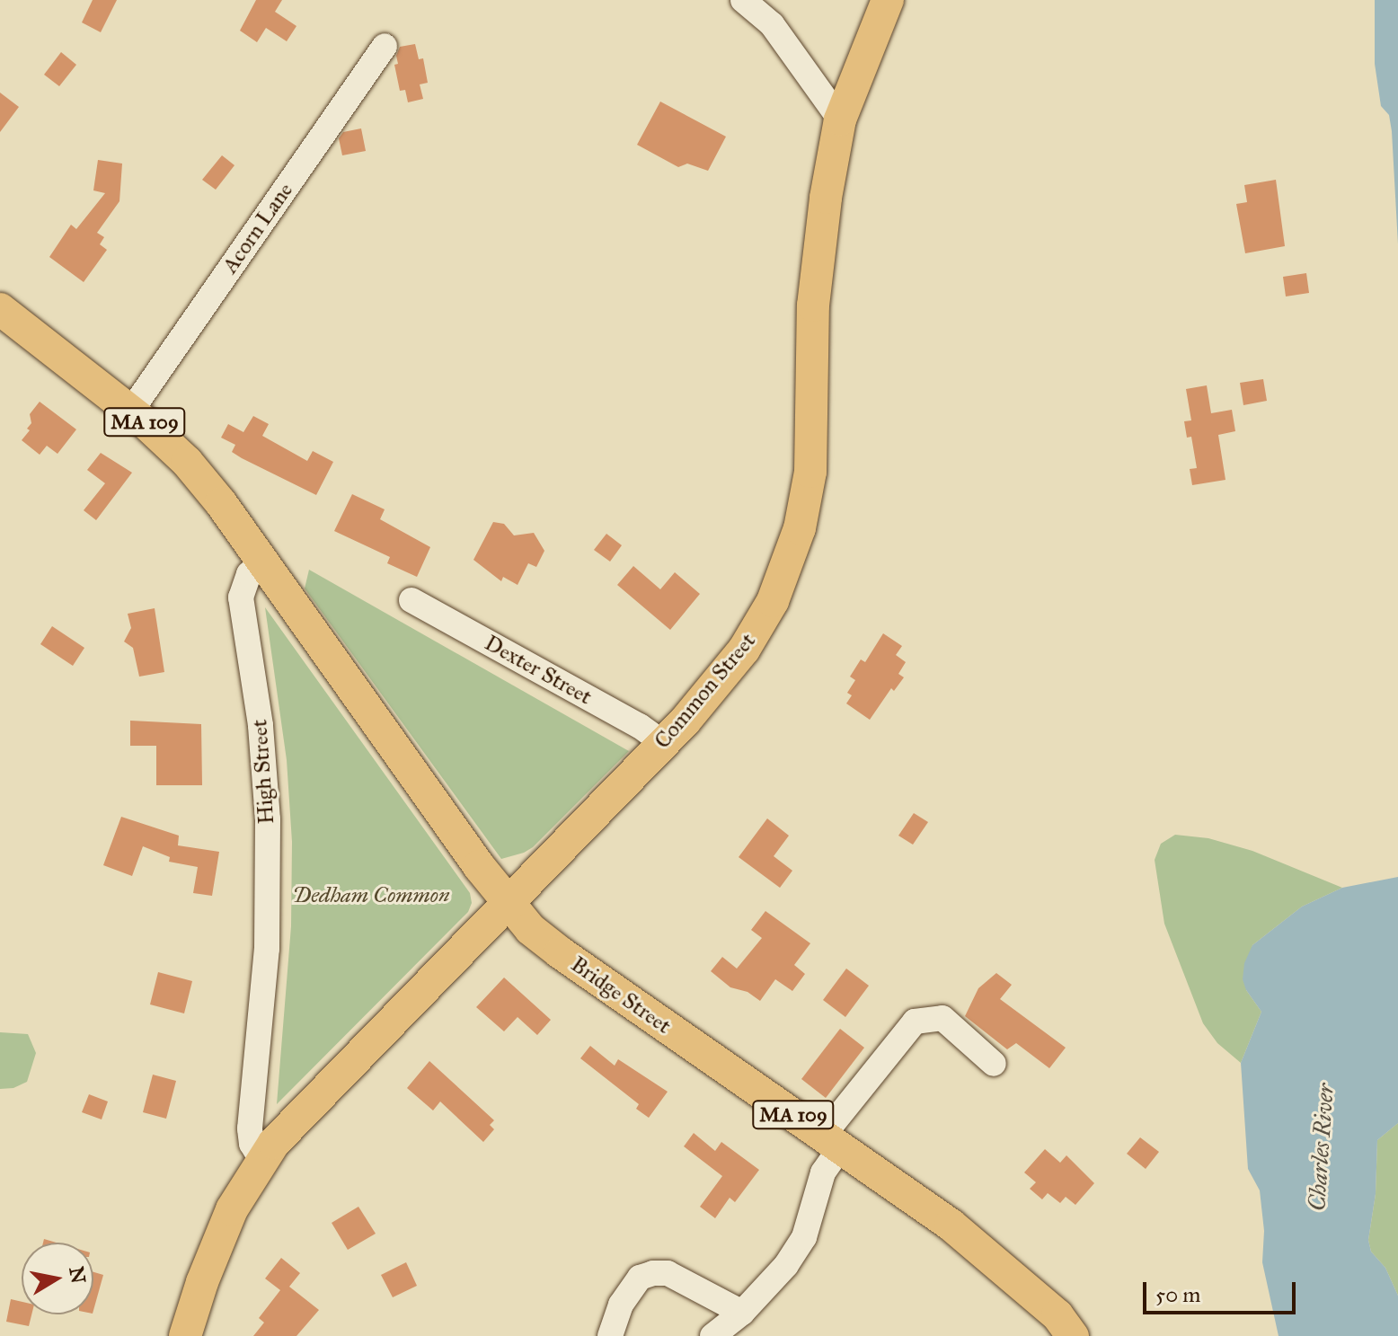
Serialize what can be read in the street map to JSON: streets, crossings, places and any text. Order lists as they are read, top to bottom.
{
  "streets": {
    "main road": ["MA 109", "Common Street", "Bridge Street"],
    "street": ["Acorn Lane", "Dexter Street", "High Street"]
  },
  "crossings": [
    ["Acorn Lane", "MA 109"],
    ["MA 109", "High Street"],
    ["MA 109", "Bridge Street"],
    ["Dexter Street", "Common Street"],
    ["Common Street", "High Street"],
    ["Common Street", "Bridge Street"],
    ["High Street", "Bridge Street"]
  ],
  "water": ["Charles River"],
  "parks": ["Dedham Common"],
  "scale_bar": "50 m",
  "north": "right"
}
